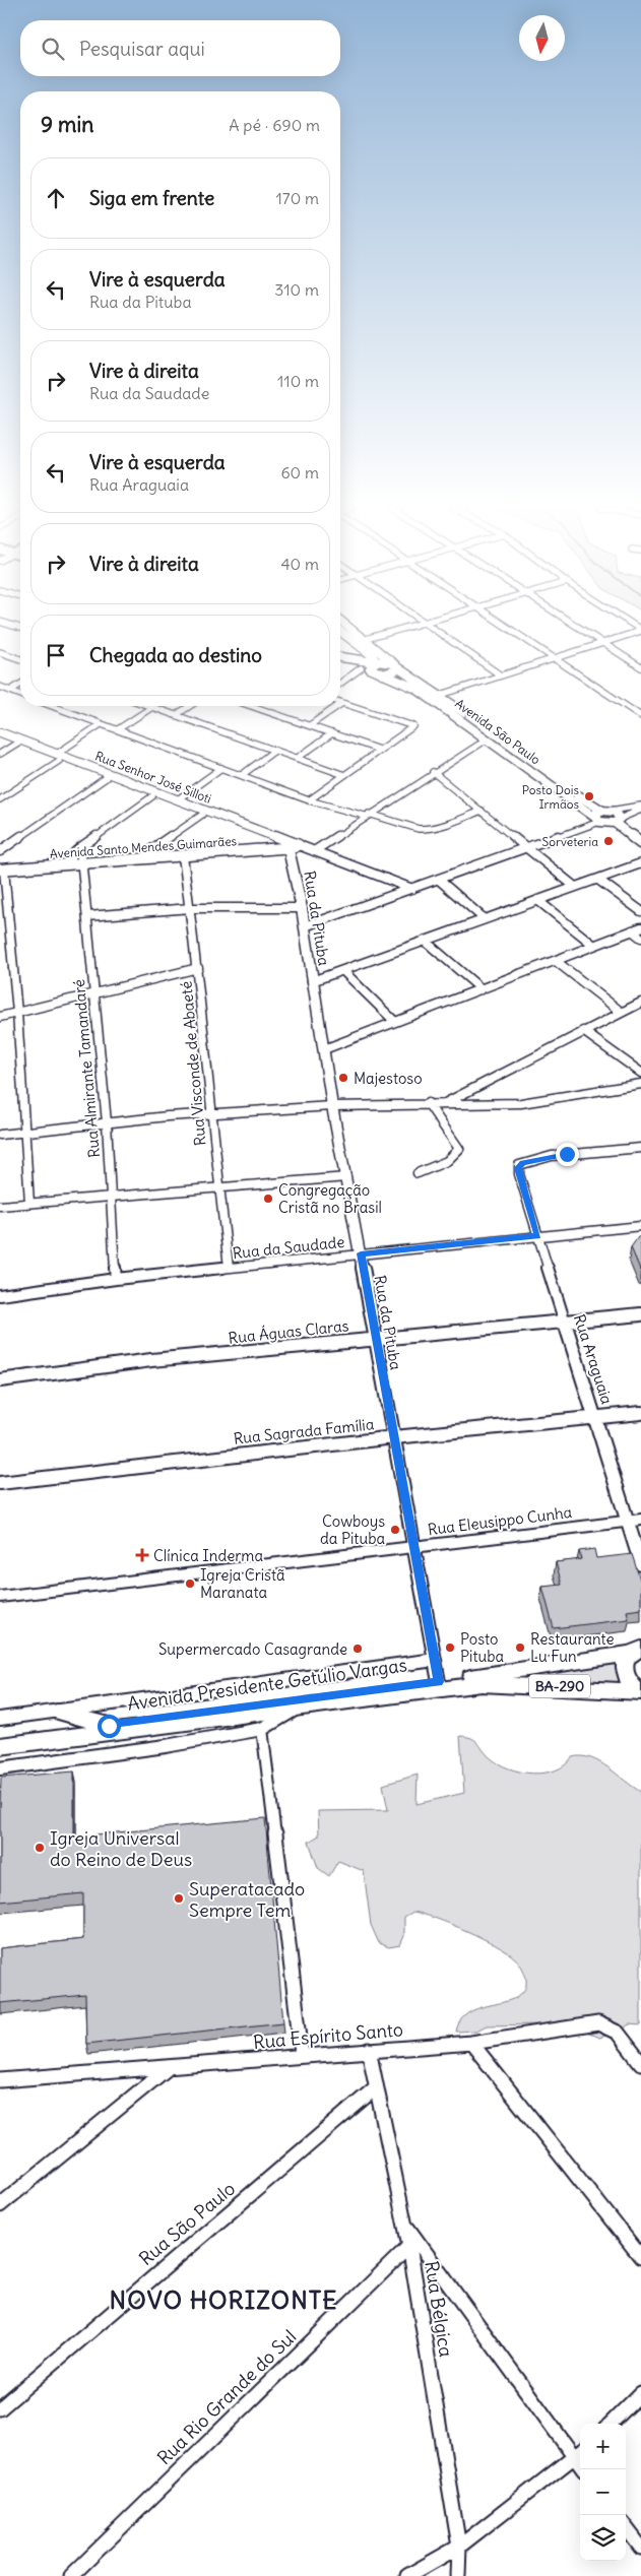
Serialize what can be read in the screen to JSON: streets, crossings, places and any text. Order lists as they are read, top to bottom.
{
  "streets": {
    "main road": ["Avenida São Paulo", "Avenida Presidente Getúlio Vargas", "BA-290"],
    "street": [
      "Rua Senhor José Silloti",
      "Avenida Santo Mendes Guimarães",
      "Rua da Pituba",
      "Rua Visconde de Abaeté",
      "Rua Almirante Tamandaré",
      "Rua da Saudade",
      "Rua Águas Claras",
      "Rua Araguaia",
      "Rua Sagrada Família",
      "Rua Eleusippo Cunha",
      "Rua Espírito Santo",
      "Rua São Paulo",
      "Rua Bélgica",
      "Rua Rio Grande do Sul"
    ]
  },
  "crossings": [
    ["Rua Senhor José Silloti", "Avenida Santo Mendes Guimarães"],
    ["Rua Senhor José Silloti", "Rua da Pituba"],
    ["Avenida Santo Mendes Guimarães", "Rua da Pituba"],
    ["Avenida Santo Mendes Guimarães", "Rua Visconde de Abaeté"],
    ["Avenida Santo Mendes Guimarães", "Rua Almirante Tamandaré"],
    ["Rua da Pituba", "Rua da Saudade"],
    ["Rua da Pituba", "Rua Águas Claras"],
    ["Rua da Pituba", "Rua Sagrada Família"],
    ["Rua da Pituba", "Rua Eleusippo Cunha"],
    ["Rua da Pituba", "Avenida Presidente Getúlio Vargas"],
    ["Rua Visconde de Abaeté", "Rua da Saudade"],
    ["Rua Almirante Tamandaré", "Rua da Saudade"],
    ["Rua da Saudade", "Rua Araguaia"],
    ["Rua Águas Claras", "Rua Araguaia"],
    ["Rua Araguaia", "Rua Sagrada Família"],
    ["Rua Araguaia", "Rua Eleusippo Cunha"],
    ["Rua Espírito Santo", "Rua Bélgica"],
    ["Rua São Paulo", "Rua Bélgica"],
    ["Rua Bélgica", "Rua Rio Grande do Sul"]
  ],
  "districts": ["NOVO HORIZONTE"],
  "places": {
    "other": [
      "Posto Dois Irmãos",
      "Sorveteria",
      "Majestoso",
      "Congregação Cristã no Brasil",
      "Cowboys da Pituba",
      "Igreja Cristã Maranata",
      "Posto Pituba",
      "Restaurante Lu Fun",
      "Supermercado Casagrande",
      "Igreja Universal do Reino de Deus",
      "Superatacado Sempre Tem"
    ],
    "health": ["Clínica Inderma"]
  },
  "north": "bottom",
  "page": {
    "search": "Pesquisar aqui",
    "heading": ["9 min", "A pé · 690 m"],
    "list": [
      ["Siga em frente", "170 m"],
      ["Vire à esquerda", "Rua da Pituba", "310 m"],
      ["Vire à direita", "Rua da Saudade", "110 m"],
      ["Vire à esquerda", "Rua Araguaia", "60 m"],
      ["Vire à direita", "40 m"],
      "Chegada ao destino"
    ],
    "map_buttons": ["+", "−"]
  }
}
